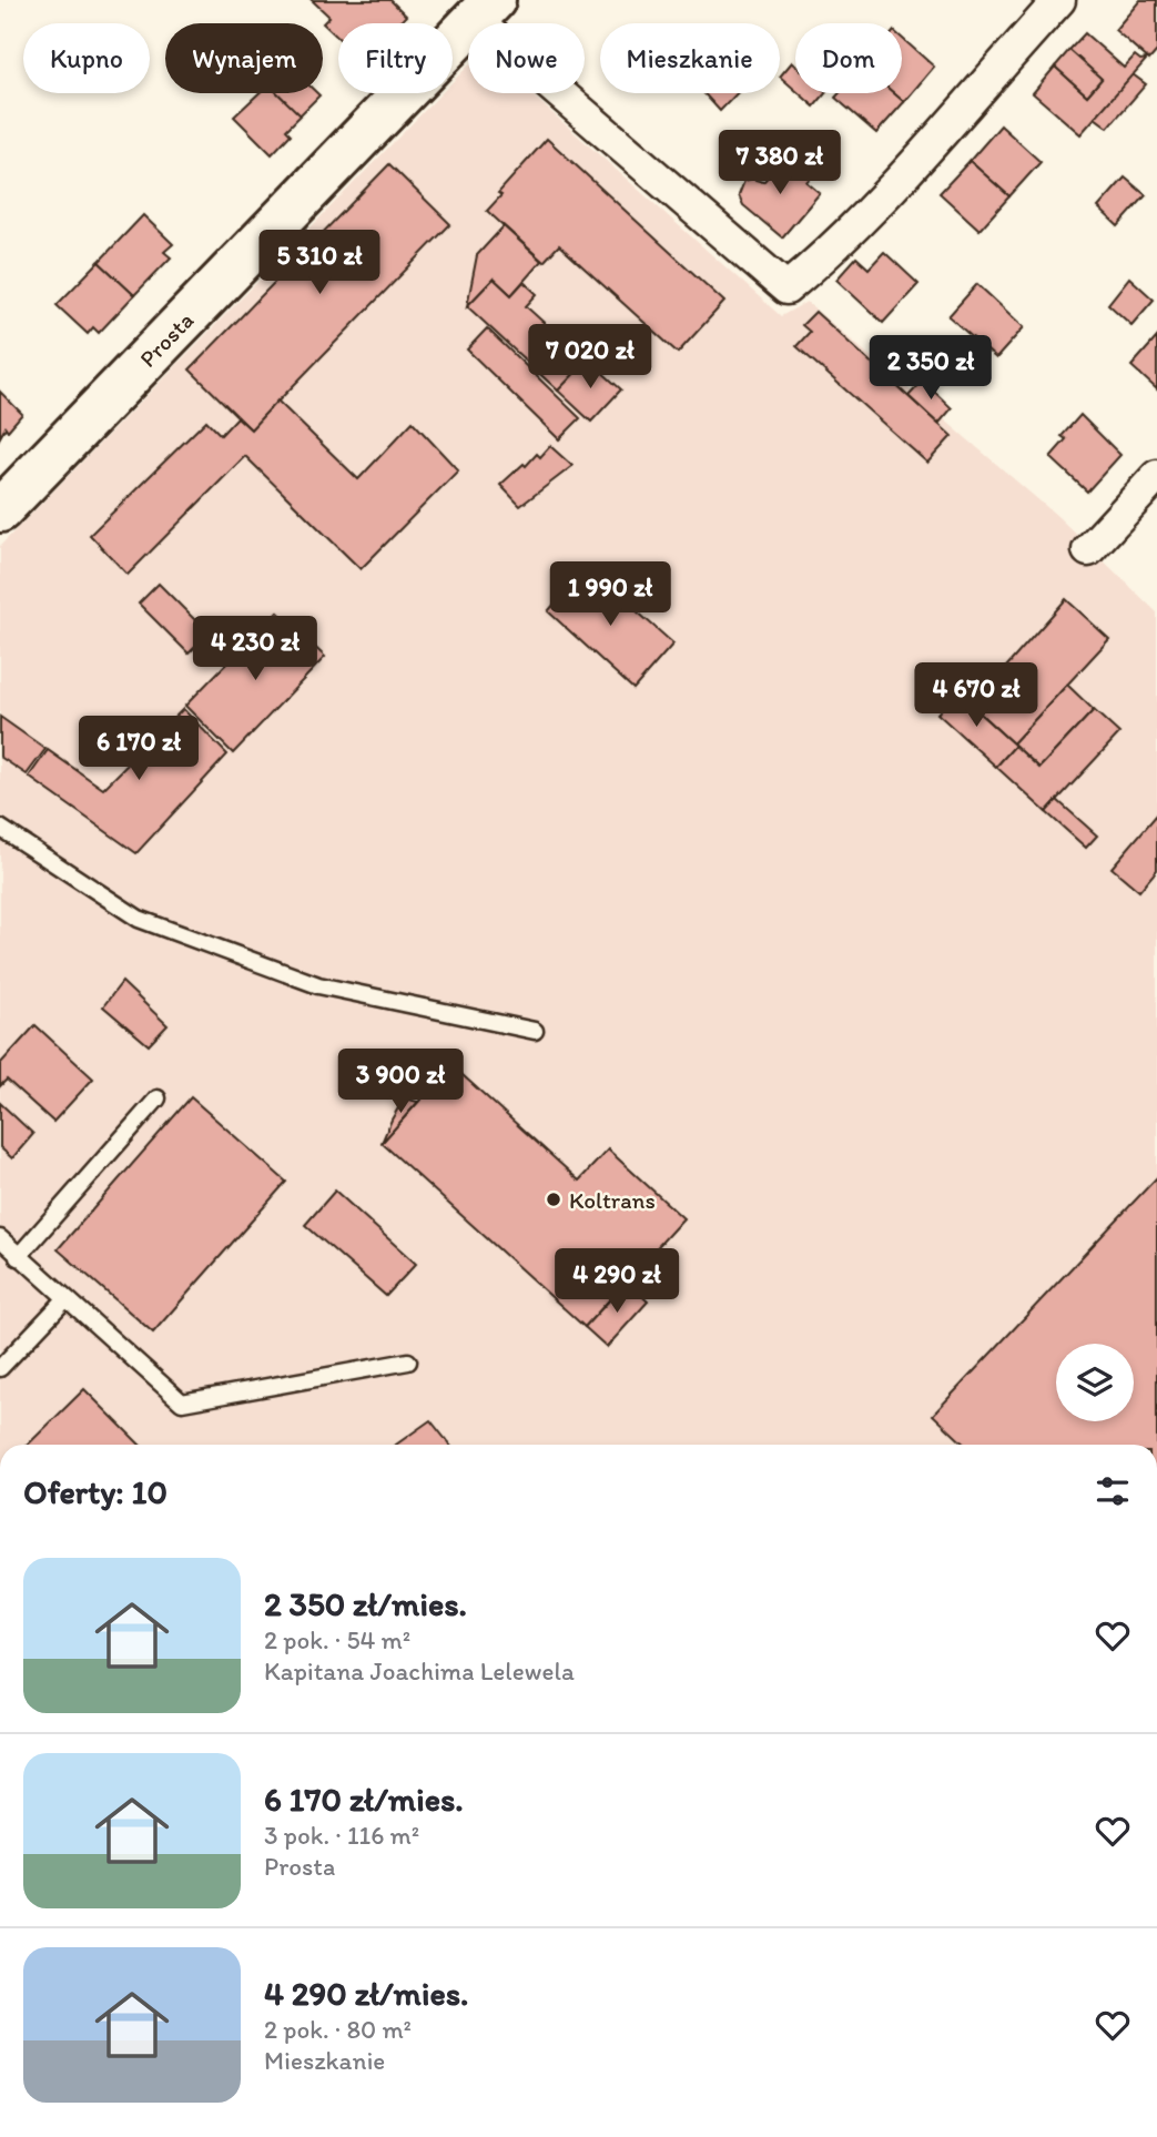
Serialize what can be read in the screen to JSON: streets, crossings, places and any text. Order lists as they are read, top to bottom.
{
  "streets": {
    "main road": ["Prosta"]
  },
  "places": ["Koltrans"],
  "page": {
    "chip": [
      "Kupno",
      "Wynajem",
      "Filtry",
      "Nowe",
      "Mieszkanie",
      "Dom"
    ],
    "price": [
      "7 380 zł",
      "5 310 zł",
      "7 020 zł",
      "2 350 zł",
      "1 990 zł",
      "4 230 zł",
      "4 670 zł",
      "6 170 zł",
      "3 900 zł",
      "4 290 zł"
    ],
    "heading": "Oferty: 10",
    "list": [
      {
        "name": "2 350 zł/mies.",
        "note": "2 pok. · 54 m² · Kapitana Joachima Lelewela"
      },
      {
        "name": "6 170 zł/mies.",
        "note": "3 pok. · 116 m² · Prosta"
      },
      {
        "name": "4 290 zł/mies.",
        "note": "2 pok. · 80 m² · Mieszkanie"
      }
    ]
  }
}
